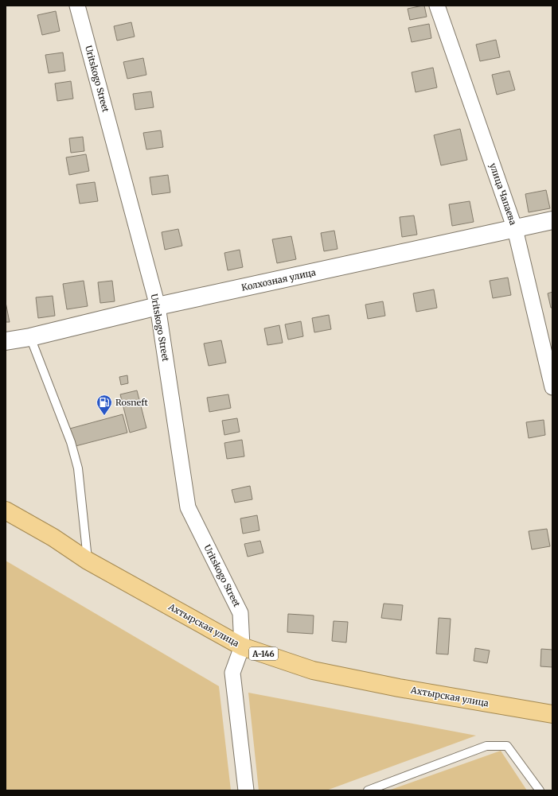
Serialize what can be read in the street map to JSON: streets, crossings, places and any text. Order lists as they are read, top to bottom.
{
  "streets": {
    "highway": ["Ахтырская улица", "А-146"],
    "street": ["Uritskogo Street", "улица Чапаева", "Колхозная улица"]
  },
  "crossings": [
    ["Uritskogo Street", "Колхозная улица"],
    ["Uritskogo Street", "Ахтырская улица"],
    ["улица Чапаева", "Колхозная улица"]
  ],
  "places": {
    "fuel station": ["Rosneft"]
  }
}
